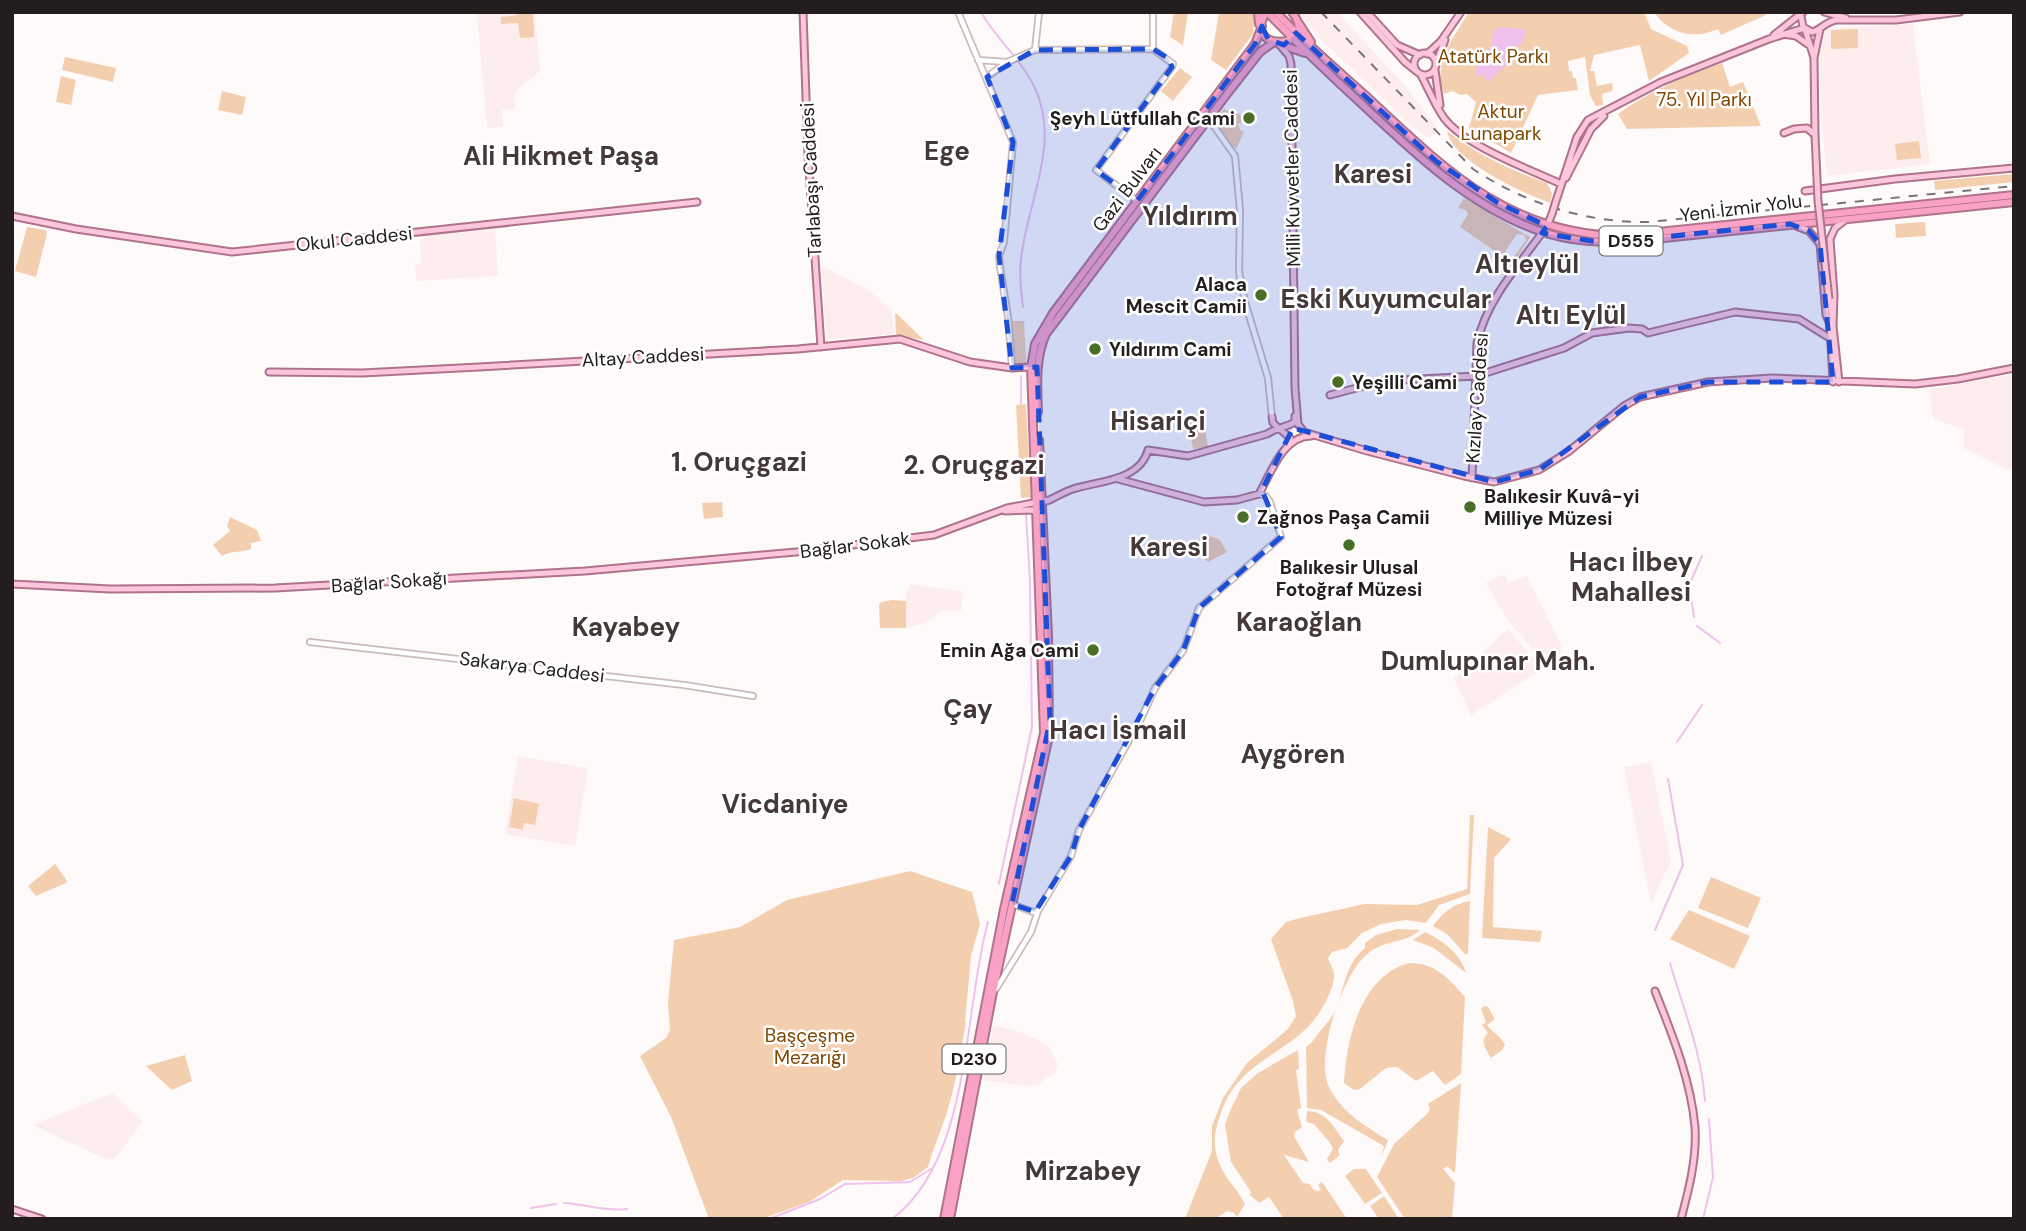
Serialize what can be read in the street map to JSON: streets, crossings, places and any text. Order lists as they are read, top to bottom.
{
  "streets": {
    "highway": [
      "Gazi Bulvarı",
      "Yeni İzmir Yolu",
      "D555",
      "D230"
    ],
    "main road": [
      "Milli Kuvvetler Caddesi",
      "Tarlabaşı Caddesi",
      "Okul Caddesi",
      "Altay Caddesi",
      "Kızılay Caddesi",
      "Bağlar Sokak",
      "Bağlar Sokağı"
    ],
    "street": ["Sakarya Caddesi"]
  },
  "crossings": [
    ["Milli Kuvvetler Caddesi", "Gazi Bulvarı"],
    ["Milli Kuvvetler Caddesi", "D555"],
    ["Tarlabaşı Caddesi", "Altay Caddesi"],
    ["Gazi Bulvarı", "D555"],
    ["Gazi Bulvarı", "Altay Caddesi"],
    ["Gazi Bulvarı", "D230"],
    ["Yeni İzmir Yolu", "D555"],
    ["Yeni İzmir Yolu", "Kızılay Caddesi"],
    ["Altay Caddesi", "D230"],
    ["Bağlar Sokak", "Bağlar Sokağı"],
    ["Bağlar Sokak", "D230"]
  ],
  "districts": [
    "Ege",
    "Ali Hikmet Paşa",
    "Karesi",
    "Yıldırım",
    "Altıeylül",
    "Eski Kuyumcular",
    "Altı Eylül",
    "Hisariçi",
    "1. Oruçgazi",
    "2. Oruçgazi",
    "Karesi",
    "Hacı İlbey Mahallesi",
    "Karaoğlan",
    "Kayabey",
    "Dumlupınar Mah.",
    "Çay",
    "Hacı İsmail",
    "Aygören",
    "Vicdaniye",
    "Mirzabey"
  ],
  "parks": [
    "Atatürk Parkı",
    "75. Yıl Parkı",
    "Aktur Lunapark",
    "Başçeşme Mezarığı"
  ],
  "places": [
    "Şeyh Lütfullah Cami",
    "Alaca Mescit Camii",
    "Yıldırım Cami",
    "Yeşilli Cami",
    "Balıkesir Kuvâ-yi Milliye Müzesi",
    "Zağnos Paşa Camii",
    "Balıkesir Ulusal Fotoğraf Müzesi",
    "Emin Ağa Cami"
  ]
}
